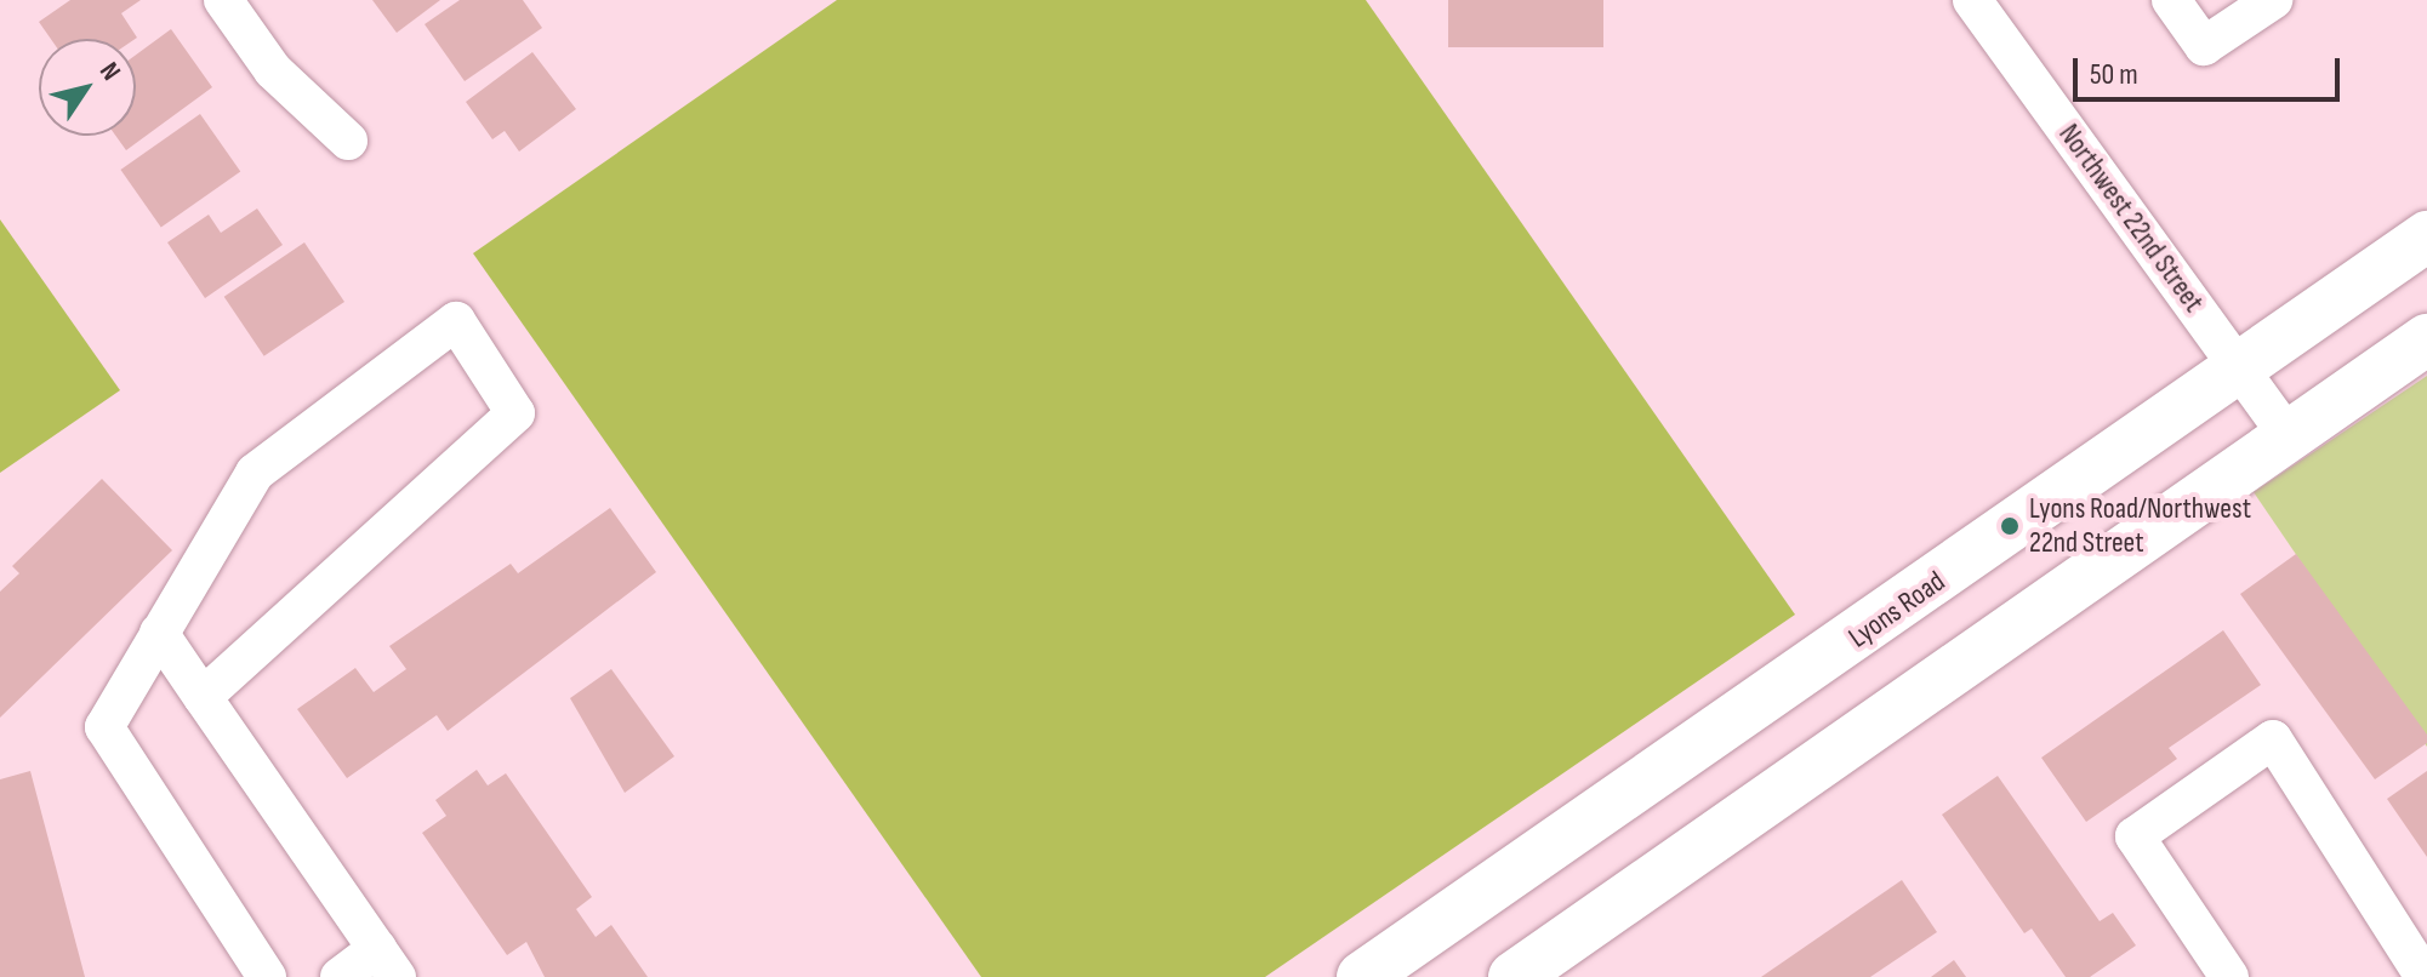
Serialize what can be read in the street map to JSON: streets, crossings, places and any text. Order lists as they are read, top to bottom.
{
  "streets": {
    "main road": ["Lyons Road"],
    "street": ["Northwest 22nd Street"]
  },
  "crossings": [
    ["Northwest 22nd Street", "Lyons Road"]
  ],
  "places": ["Lyons Road/Northwest 22nd Street"],
  "scale_bar": "50 m",
  "north": "top right"
}
